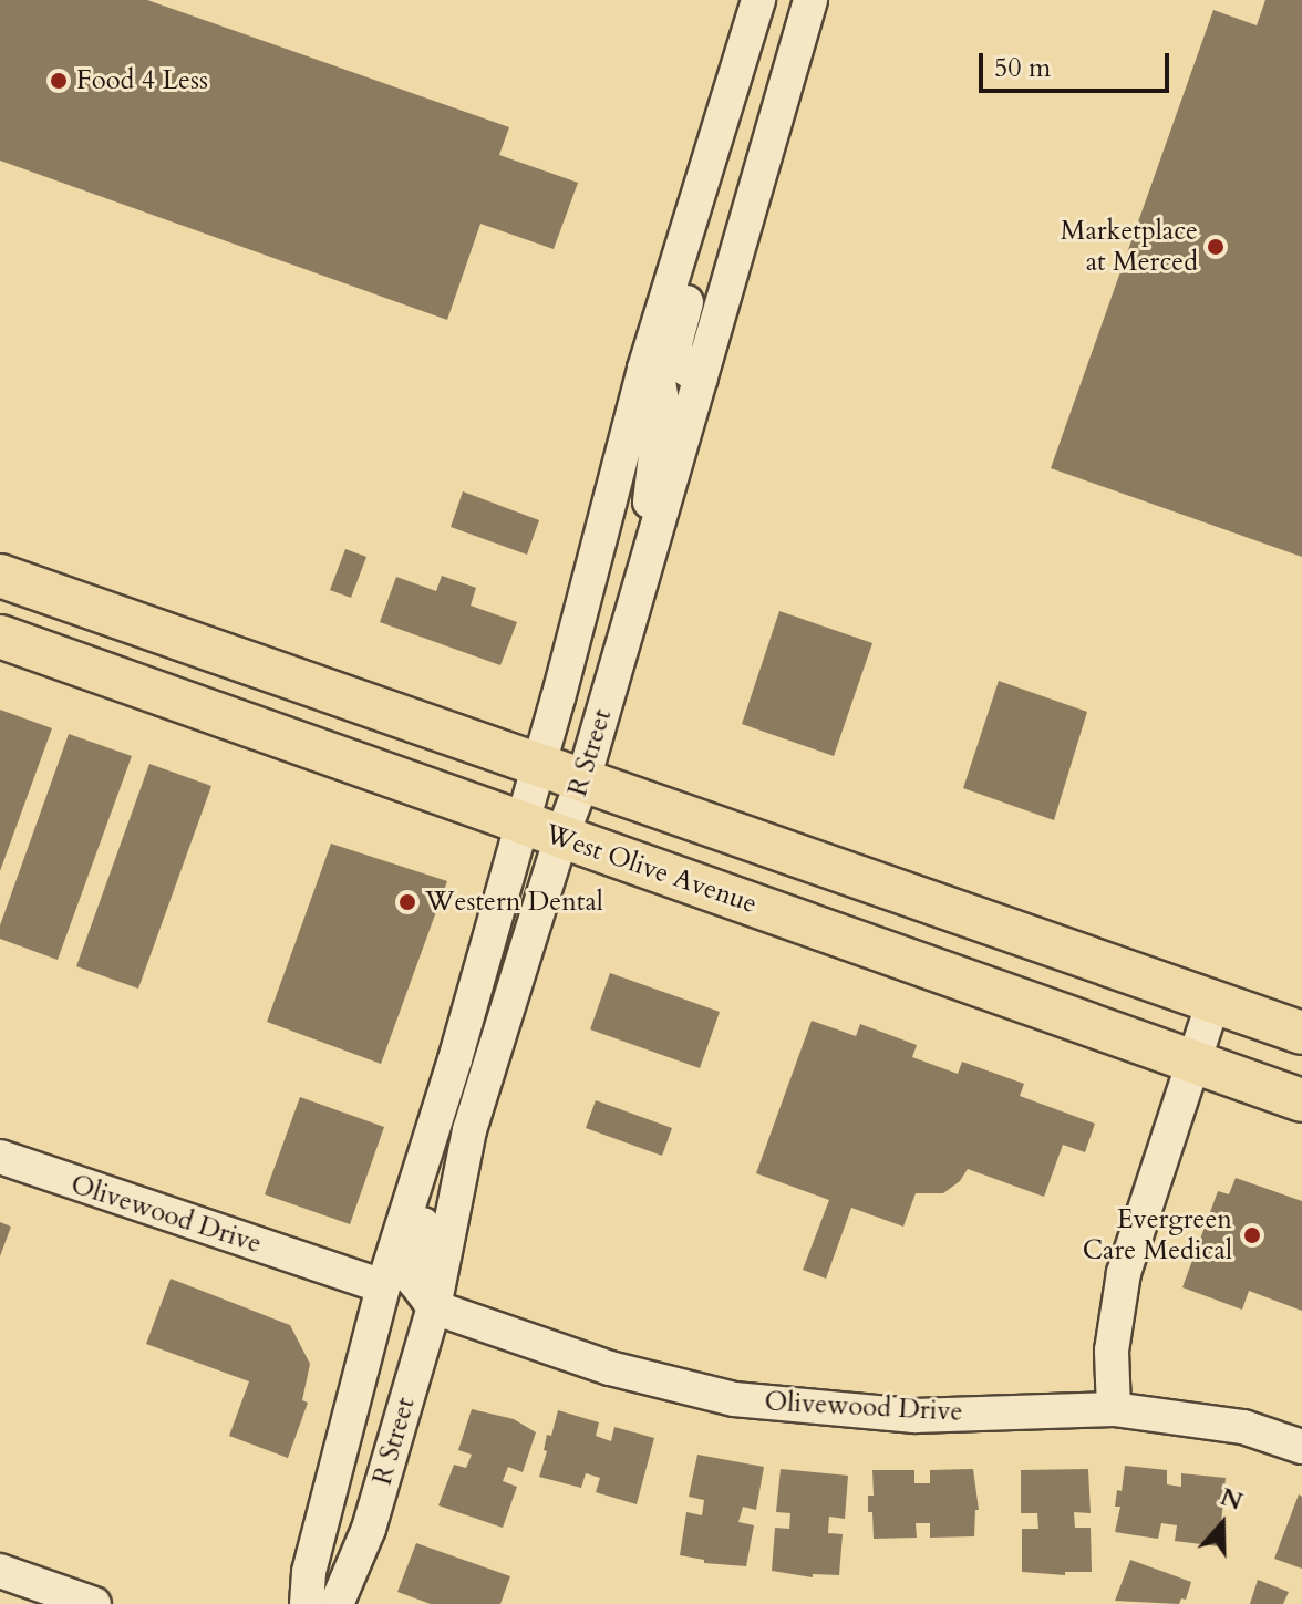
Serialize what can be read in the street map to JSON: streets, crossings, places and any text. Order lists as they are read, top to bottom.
{
  "streets": {
    "main road": ["West Olive Avenue"],
    "street": ["R Street", "Olivewood Drive"]
  },
  "crossings": [
    ["R Street", "West Olive Avenue"],
    ["R Street", "Olivewood Drive"]
  ],
  "places": [
    "Food 4 Less",
    "Marketplace at Merced",
    "Western Dental",
    "Evergreen Care Medical"
  ],
  "scale_bar": "50 m",
  "north": "top"
}
